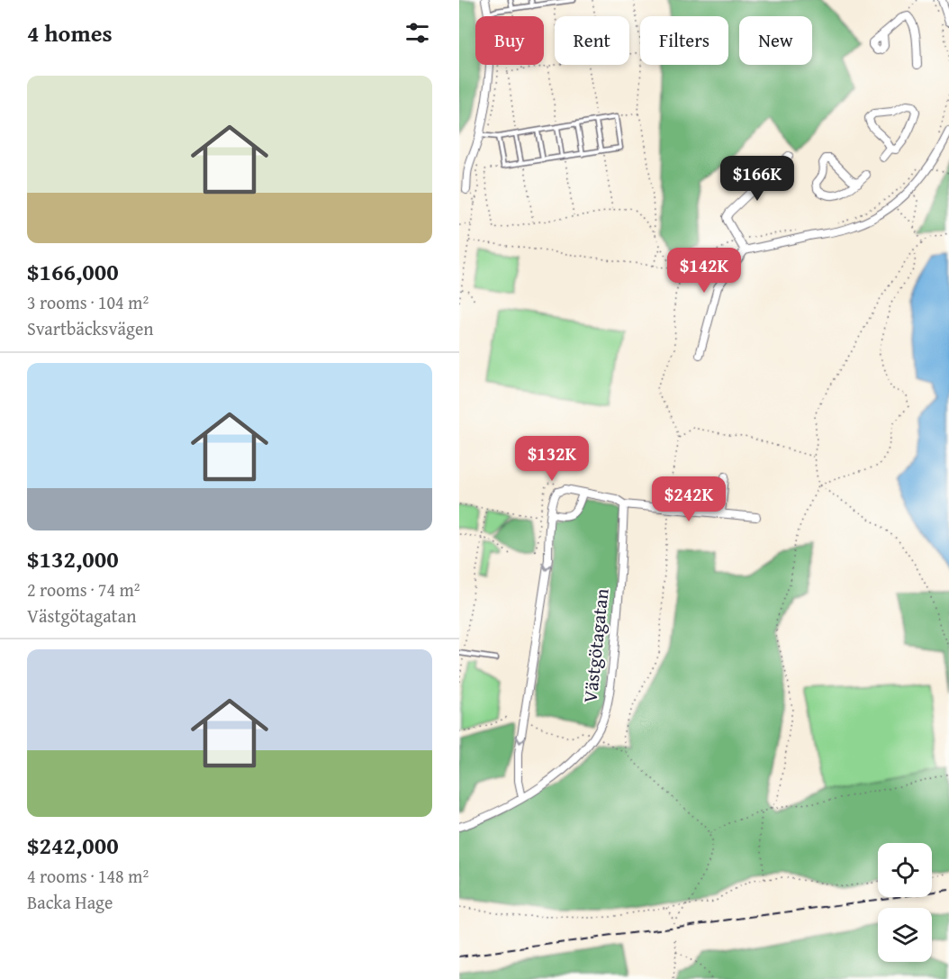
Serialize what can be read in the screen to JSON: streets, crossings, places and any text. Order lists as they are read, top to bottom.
{
  "streets": {
    "street": ["Västgötagatan"]
  },
  "page": {
    "heading": "4 homes",
    "chip": [
      "Buy",
      "Rent",
      "Filters",
      "New"
    ],
    "list": [
      {
        "name": "$166,000",
        "note": "3 rooms · 104 m² · Svartbäcksvägen"
      },
      {
        "name": "$132,000",
        "note": "2 rooms · 74 m² · Västgötagatan"
      },
      {
        "name": "$242,000",
        "note": "4 rooms · 148 m² · Backa Hage"
      }
    ],
    "price": [
      "$166K",
      "$142K",
      "$132K",
      "$242K"
    ]
  }
}
